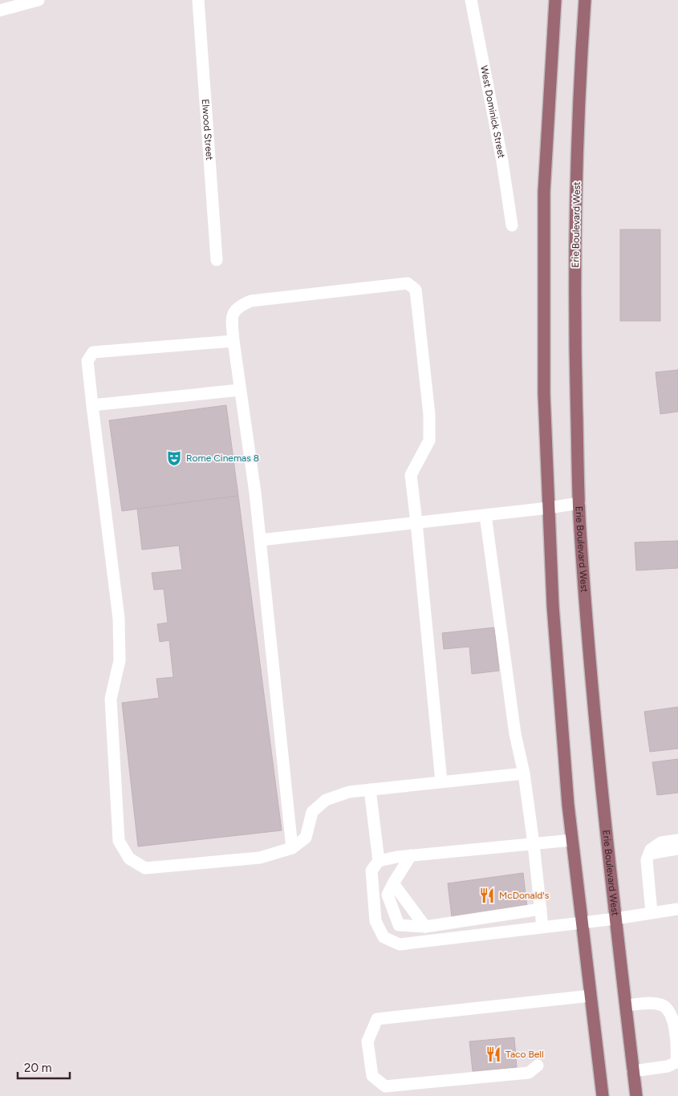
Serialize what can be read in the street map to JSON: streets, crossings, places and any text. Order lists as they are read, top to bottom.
{
  "streets": {
    "main road": ["Erie Boulevard West"],
    "street": ["West Dominick Street", "Elwood Street"]
  },
  "places": {
    "theatre": ["Rome Cinemas 8"],
    "restaurant": ["McDonald's", "Taco Bell"]
  },
  "scale_bar": "20 m"
}
